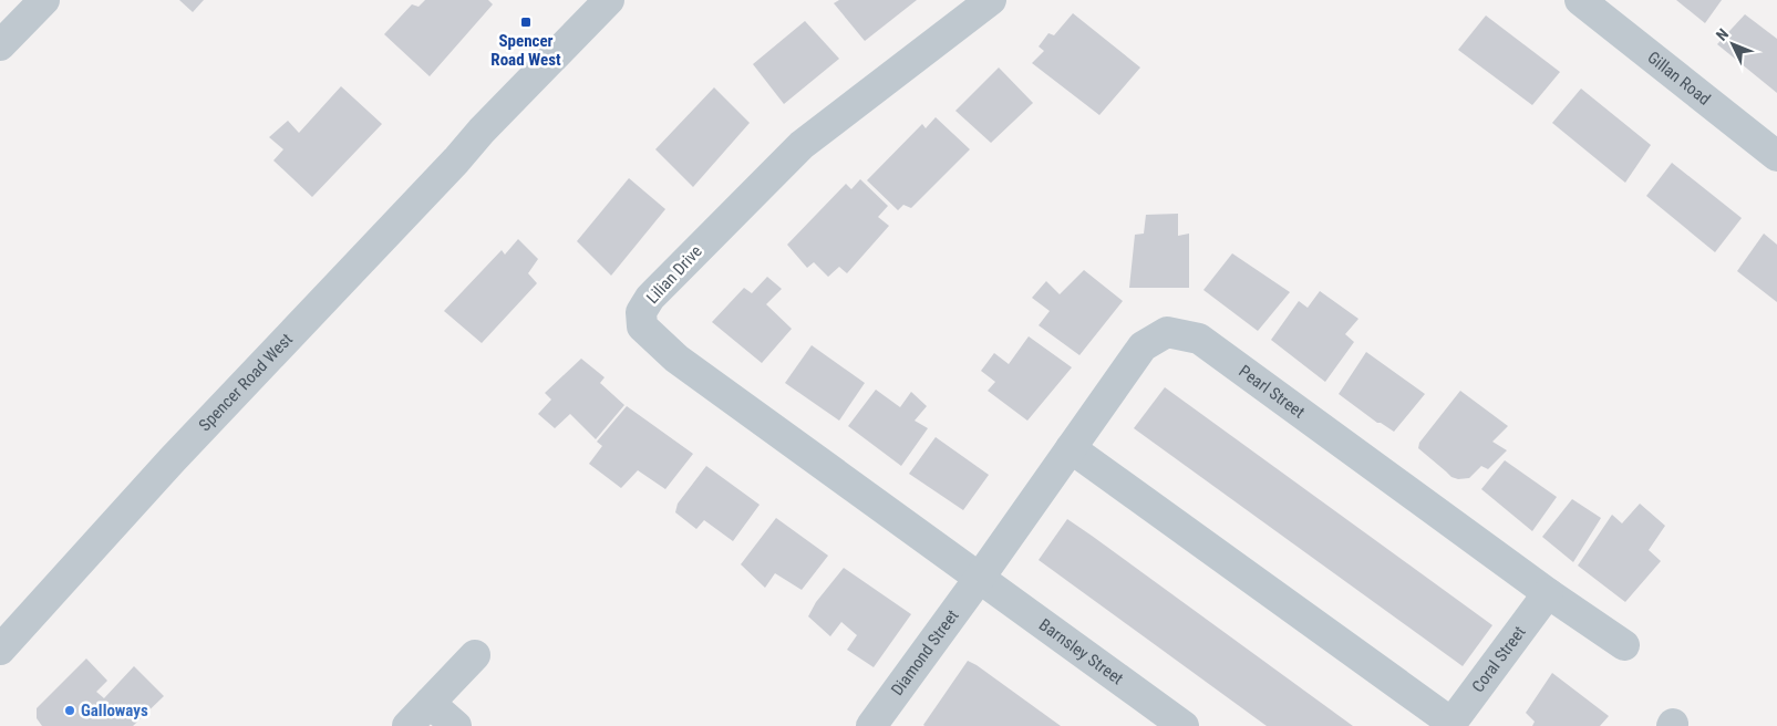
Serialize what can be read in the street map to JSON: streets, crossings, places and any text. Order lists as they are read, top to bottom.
{
  "streets": {
    "street": [
      "Gillan Road",
      "Lilian Drive",
      "Spencer Road West",
      "Pearl Street",
      "Diamond Street",
      "Barnsley Street",
      "Coral Street"
    ]
  },
  "crossings": [
    ["Lilian Drive", "Pearl Street"],
    ["Lilian Drive", "Diamond Street"],
    ["Lilian Drive", "Barnsley Street"],
    ["Pearl Street", "Diamond Street"],
    ["Pearl Street", "Barnsley Street"],
    ["Pearl Street", "Coral Street"],
    ["Diamond Street", "Barnsley Street"]
  ],
  "places": {
    "transit": ["Spencer Road West"],
    "other": ["Galloways"]
  },
  "north": "top left"
}
